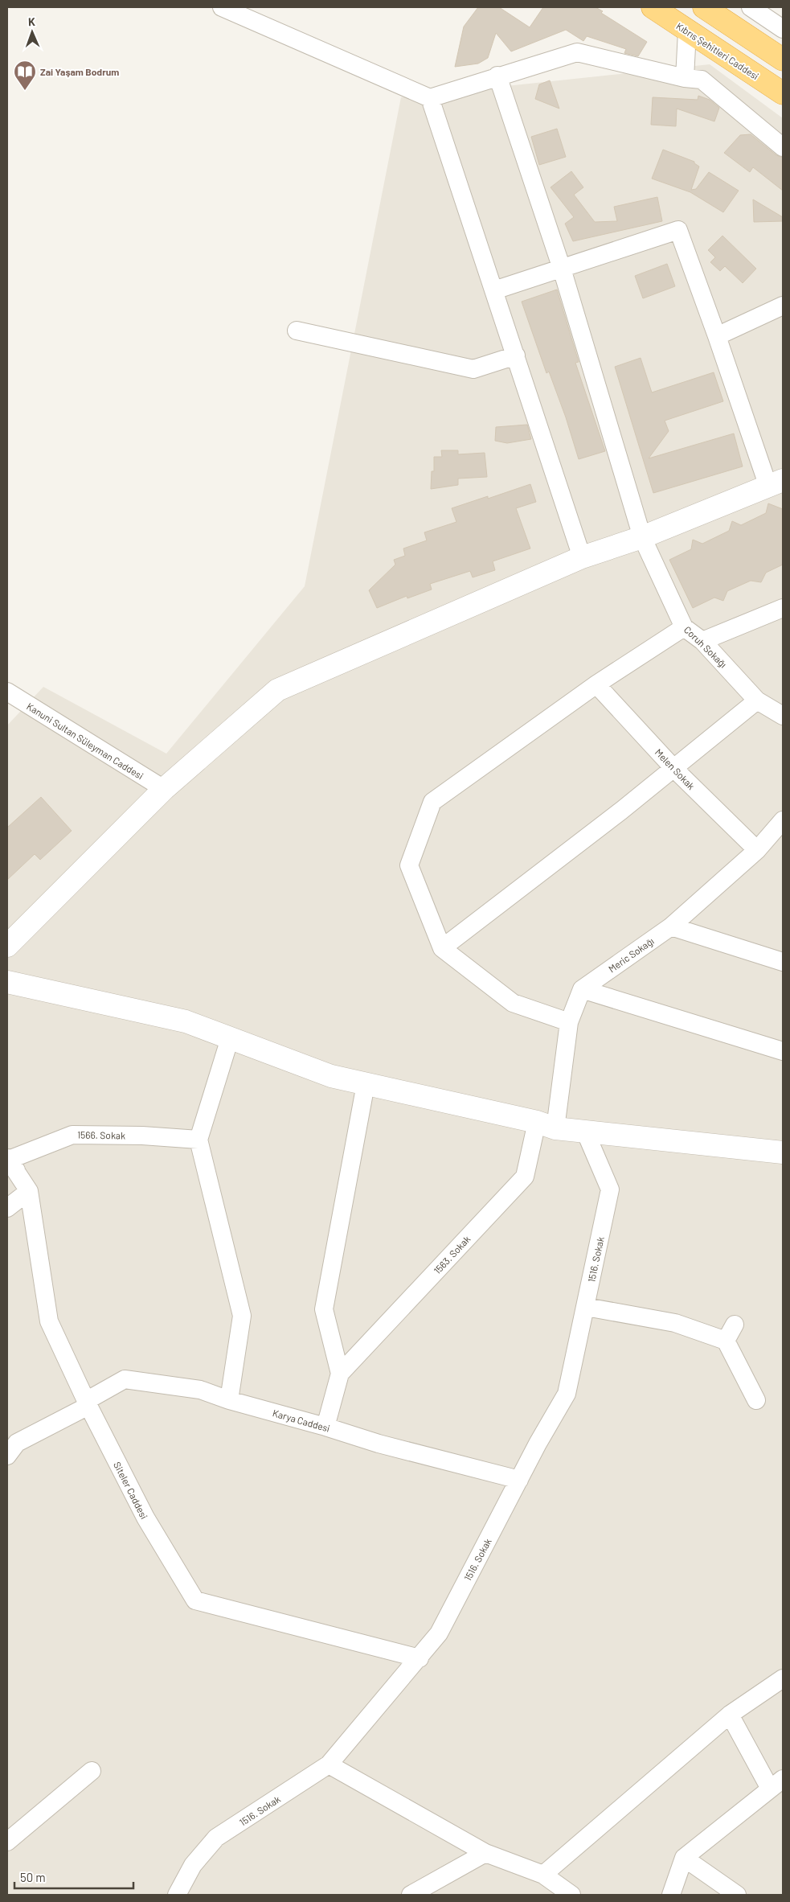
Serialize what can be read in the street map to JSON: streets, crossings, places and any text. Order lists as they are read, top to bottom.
{
  "streets": {
    "highway": ["Kıbrıs Şehitleri Caddesi"],
    "street": [
      "Coruh Sokağı",
      "Kanuni Sultan Süleyman Caddesi",
      "Melen Sokak",
      "Meric Sokağı",
      "1566. Sokak",
      "1563. Sokak",
      "1516. Sokak",
      "Karya Caddesi",
      "Siteler Caddesi"
    ]
  },
  "crossings": [
    ["Melen Sokak", "Meric Sokağı"],
    ["1516. Sokak", "Karya Caddesi"],
    ["1516. Sokak", "Siteler Caddesi"],
    ["Karya Caddesi", "Siteler Caddesi"]
  ],
  "places": {
    "library": ["Zai Yaşam Bodrum"]
  },
  "scale_bar": "50 m",
  "north": "top"
}
